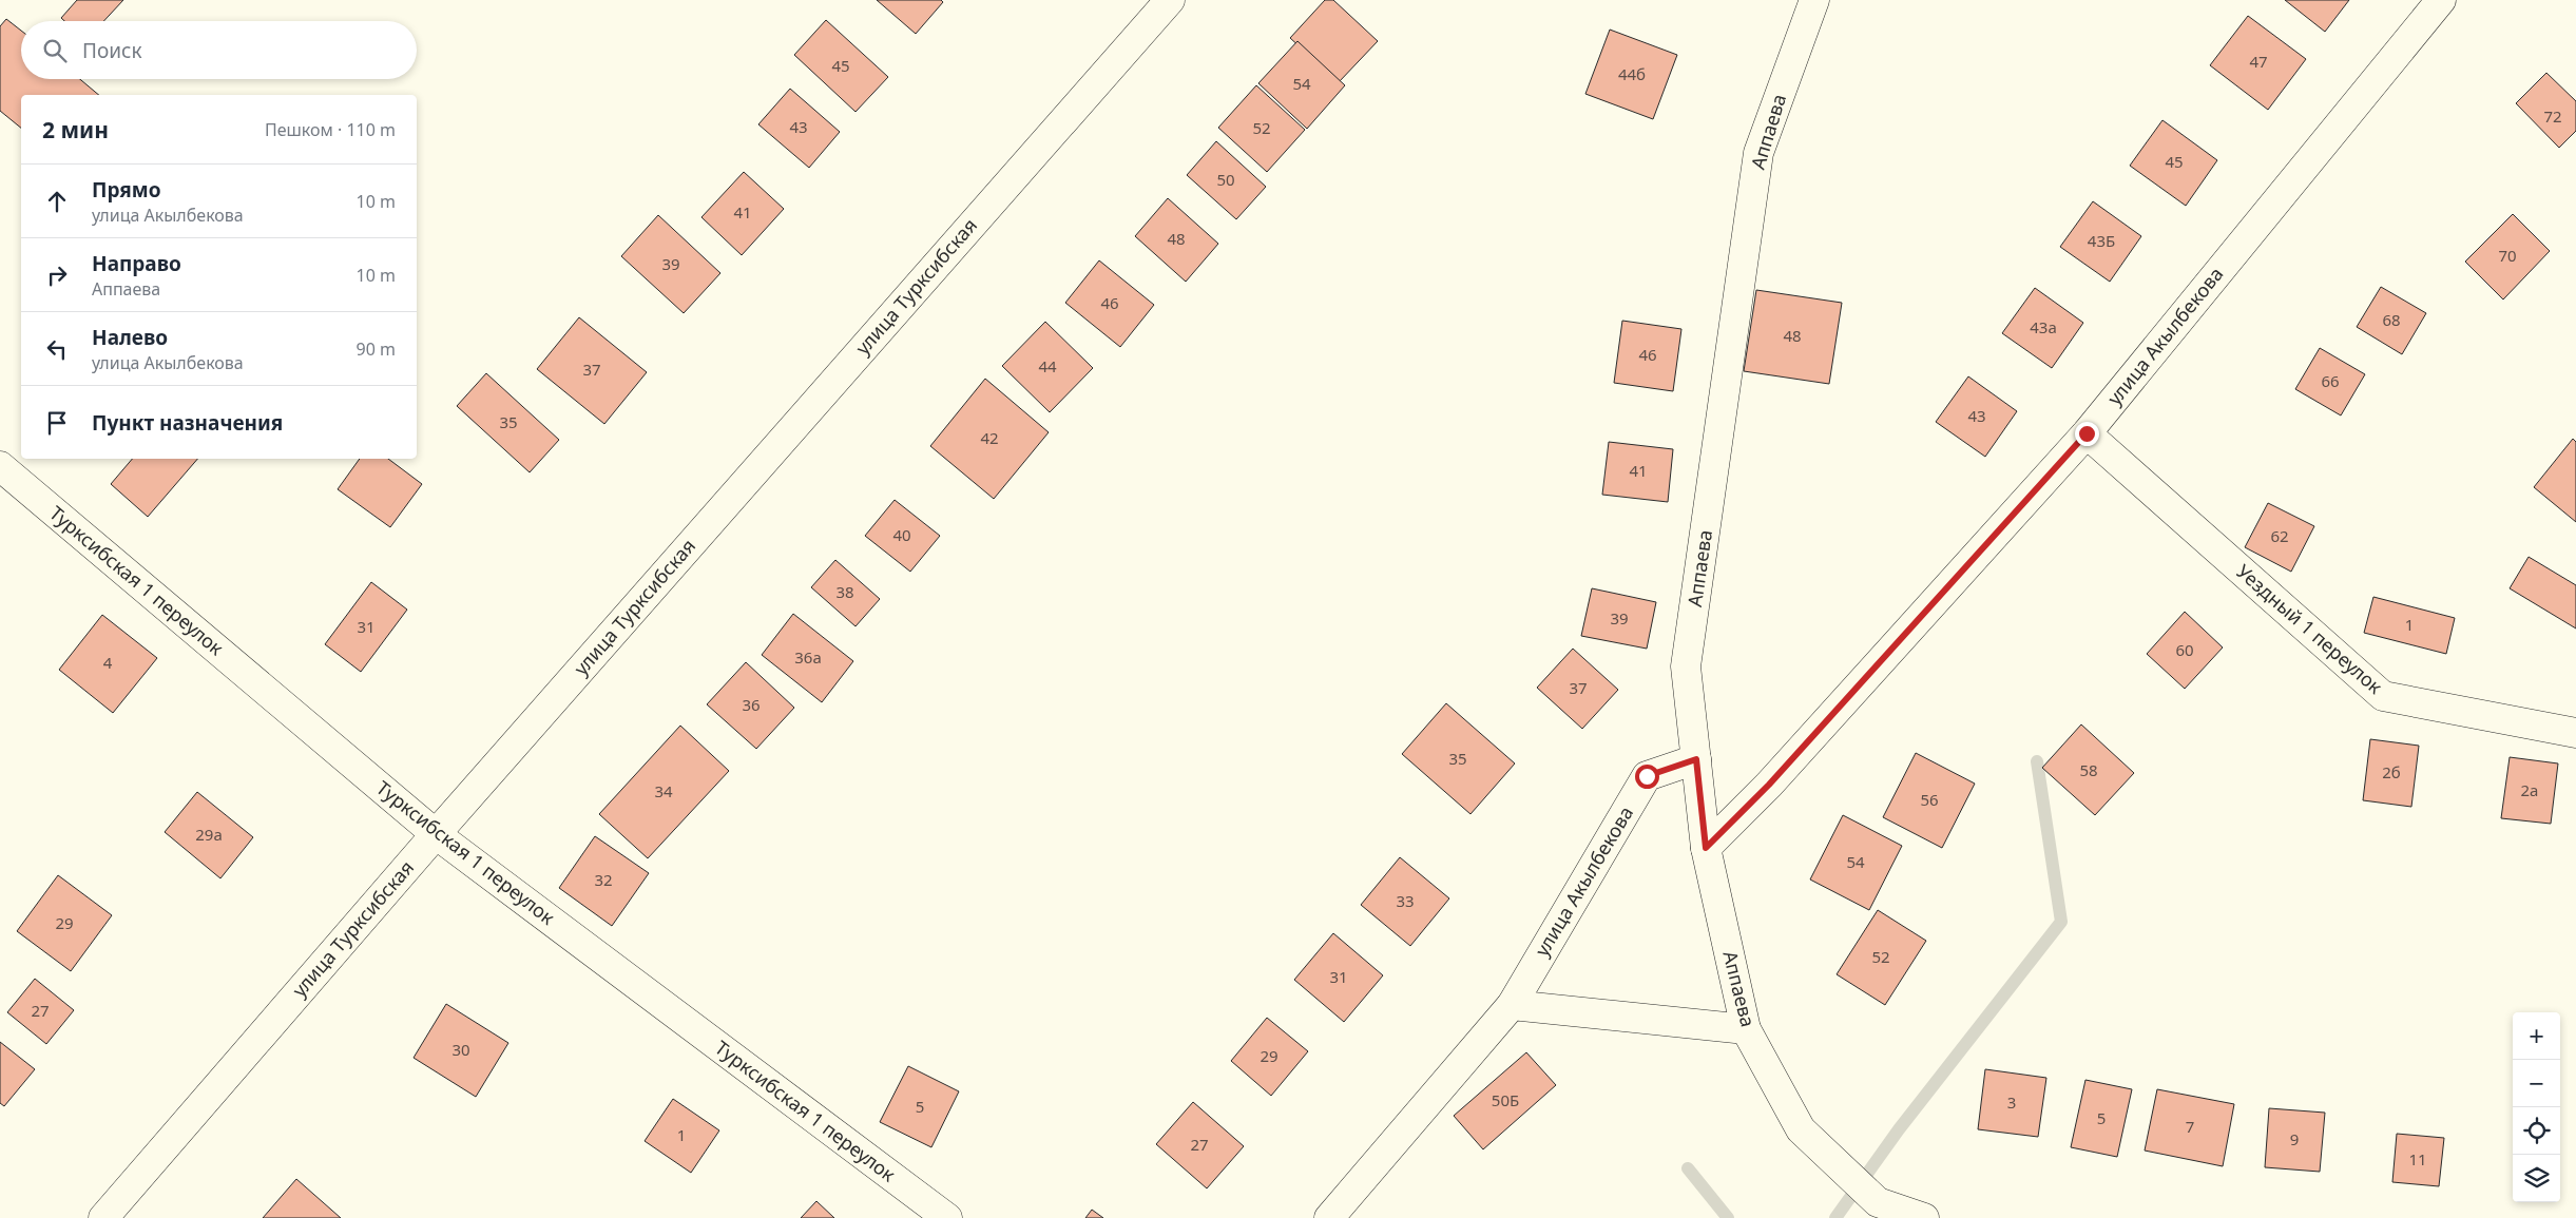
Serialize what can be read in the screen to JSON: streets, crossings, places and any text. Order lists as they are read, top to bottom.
{
  "streets": {
    "street": [
      "Аппаева",
      "улица Турксибская",
      "улица Акылбекова",
      "Турксибская 1 переулок",
      "Уездный 1 переулок"
    ]
  },
  "crossings": [
    ["Аппаева", "улица Акылбекова"],
    ["улица Турксибская", "Турксибская 1 переулок"],
    ["улица Акылбекова", "Уездный 1 переулок"]
  ],
  "house_numbers": [
    "47",
    "45",
    "44б",
    "54",
    "72",
    "43",
    "52",
    "45",
    "50",
    "41",
    "48",
    "43Б",
    "70",
    "39",
    "46",
    "68",
    "43а",
    "48",
    "46",
    "44",
    "37",
    "66",
    "43",
    "35",
    "42",
    "41",
    "40",
    "62",
    "38",
    "39",
    "1",
    "31",
    "60",
    "36а",
    "4",
    "37",
    "36",
    "35",
    "58",
    "2б",
    "2а",
    "34",
    "56",
    "29а",
    "54",
    "32",
    "33",
    "29",
    "52",
    "31",
    "27",
    "30",
    "29",
    "50Б",
    "3",
    "5",
    "5",
    "7",
    "1",
    "9",
    "27",
    "11"
  ],
  "page": {
    "search": "Поиск",
    "heading": ["2 мин", "Пешком · 110 m"],
    "list": [
      ["Прямо", "улица Акылбекова", "10 m"],
      ["Направо", "Аппаева", "10 m"],
      ["Налево", "улица Акылбекова", "90 m"],
      "Пункт назначения"
    ],
    "map_buttons": ["+", "−"]
  }
}
